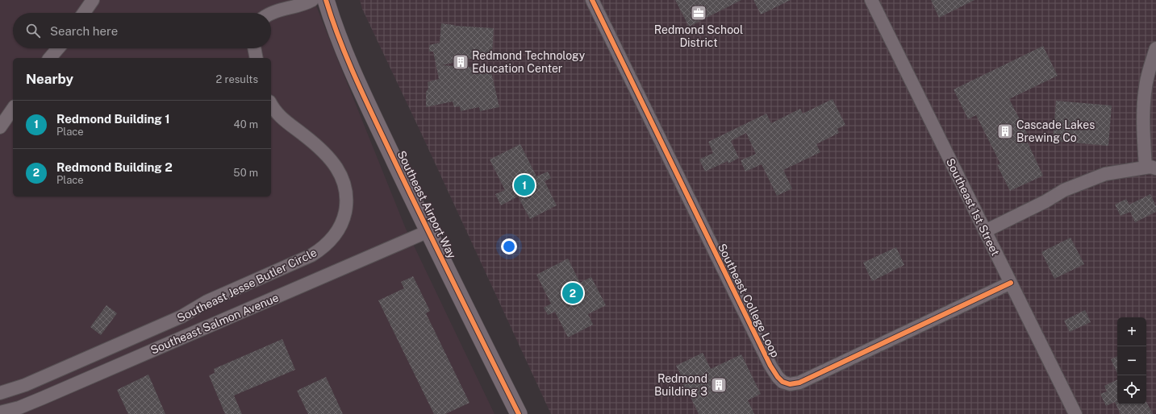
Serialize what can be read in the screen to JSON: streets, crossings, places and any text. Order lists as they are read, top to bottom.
{
  "streets": {
    "main road": ["Southeast Airport Way"],
    "street": [
      "Southeast 1st Street",
      "Southeast Jesse Butler Circle",
      "Southeast College Loop",
      "Southeast Salmon Avenue"
    ]
  },
  "crossings": [
    ["Southeast Airport Way", "Southeast Salmon Avenue"],
    ["Southeast 1st Street", "Southeast College Loop"]
  ],
  "places": {
    "office": ["Redmond School District"],
    "building": ["Redmond Technology Education Center", "Cascade Lakes Brewing Co", "Redmond Building 3"]
  },
  "page": {
    "search": "Search here",
    "heading": ["Nearby", "2 results"],
    "list": [
      {
        "mark": "1",
        "name": "Redmond Building 1",
        "note": "Place",
        "value": "40 m"
      },
      {
        "mark": "2",
        "name": "Redmond Building 2",
        "note": "Place",
        "value": "50 m"
      }
    ],
    "pins": ["1", "2"],
    "map_buttons": ["+", "−"]
  }
}
